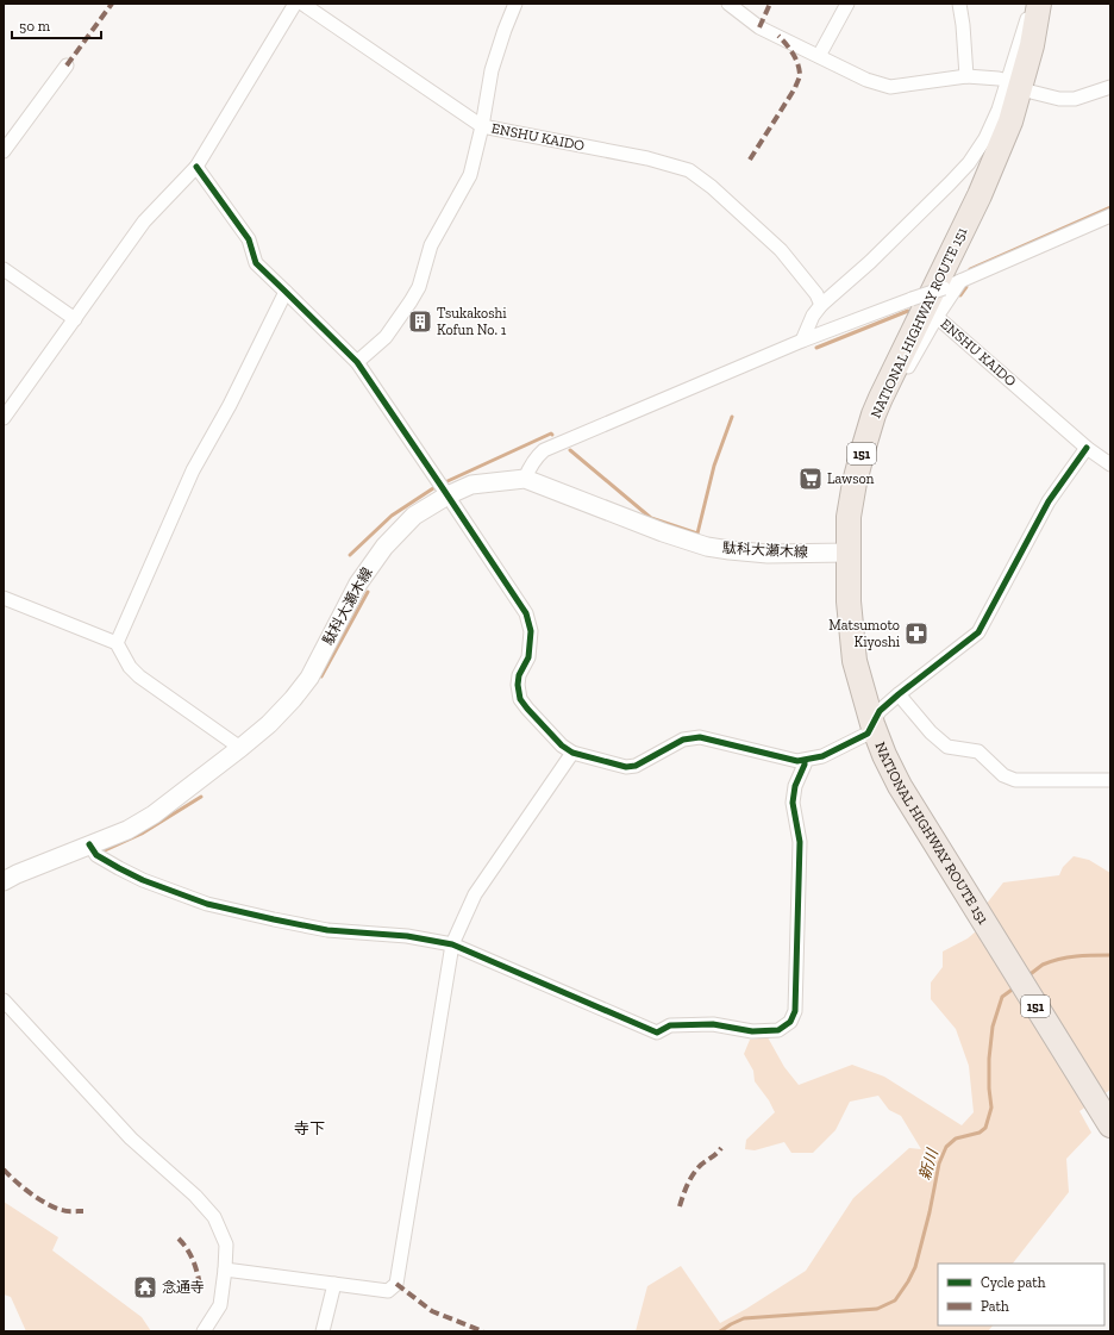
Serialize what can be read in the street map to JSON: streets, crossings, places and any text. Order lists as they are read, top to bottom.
{
  "streets": {
    "highway": ["NATIONAL HIGHWAY ROUTE 151", "151"],
    "main road": ["駄科大瀬木線"],
    "street": ["ENSHU KAIDO"]
  },
  "crossings": [
    ["NATIONAL HIGHWAY ROUTE 151", "駄科大瀬木線"]
  ],
  "districts": ["寺下"],
  "water": ["新川"],
  "places": {
    "building": ["Tsukakoshi Kofun No. 1"],
    "supermarket": ["Lawson"],
    "pharmacy": ["Matsumoto Kiyoshi"],
    "temple": ["念通寺"]
  },
  "legend": ["Cycle path", "Path"],
  "scale_bar": "50 m"
}
